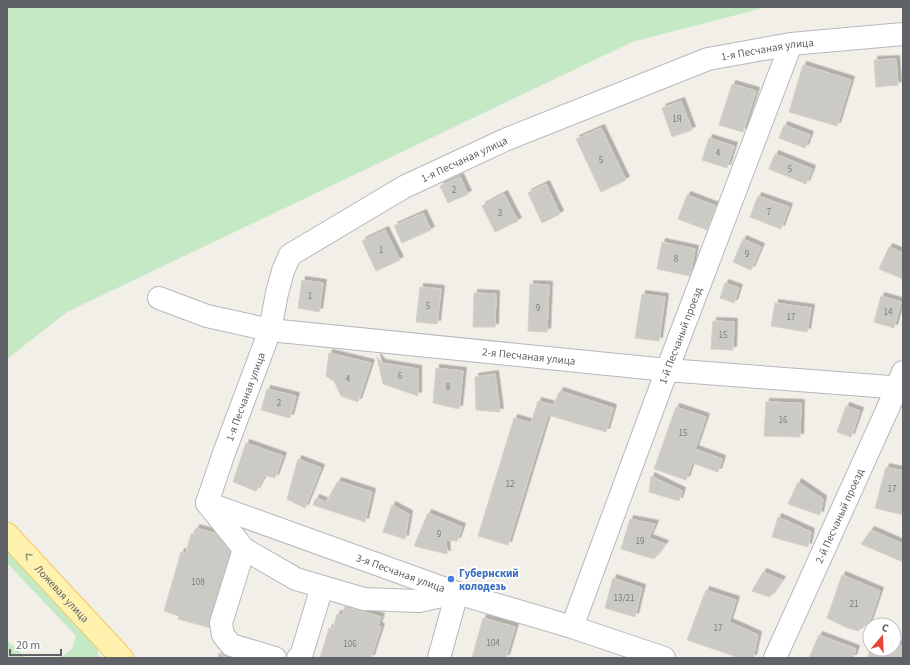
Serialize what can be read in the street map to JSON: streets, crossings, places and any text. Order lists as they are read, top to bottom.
{
  "streets": {
    "main road": ["Ложевая улица"],
    "street": [
      "1-я Песчаная улица",
      "1-й Песчаный проезд",
      "2-я Песчаная улица",
      "2-й Песчаный проезд",
      "3-я Песчаная улица"
    ]
  },
  "crossings": [
    ["1-я Песчаная улица", "1-й Песчаный проезд"],
    ["1-я Песчаная улица", "2-я Песчаная улица"],
    ["1-я Песчаная улица", "3-я Песчаная улица"],
    ["1-й Песчаный проезд", "2-я Песчаная улица"],
    ["1-й Песчаный проезд", "3-я Песчаная улица"],
    ["2-я Песчаная улица", "2-й Песчаный проезд"]
  ],
  "one_way": ["Ложевая улица"],
  "places": ["Губернский колодезь"],
  "house_numbers": [
    "1Я",
    "4",
    "5",
    "5",
    "2",
    "7",
    "3",
    "1",
    "9",
    "8",
    "1",
    "5",
    "9",
    "14",
    "17",
    "15",
    "6",
    "4",
    "8",
    "2",
    "16",
    "15",
    "12",
    "17",
    "9",
    "19",
    "108",
    "13/21",
    "21",
    "17",
    "104",
    "106"
  ],
  "scale_bar": "20 m",
  "north": "top"
}
